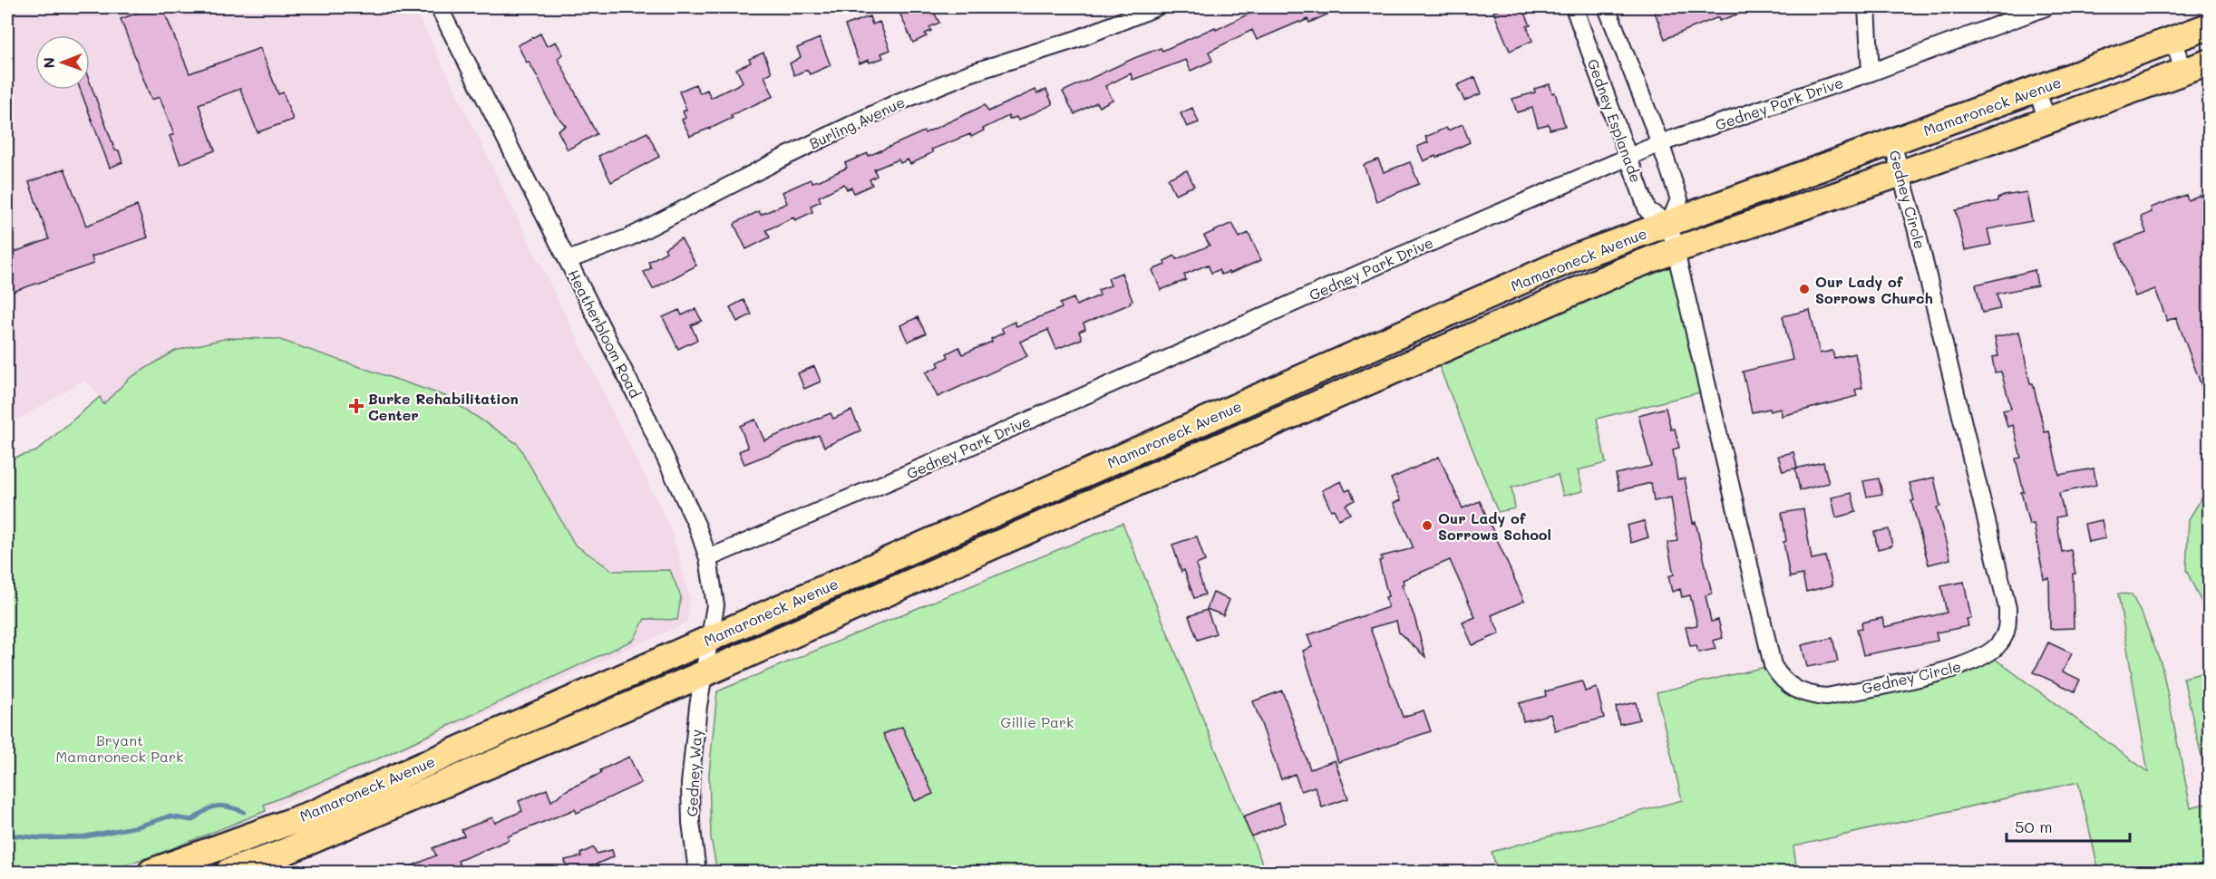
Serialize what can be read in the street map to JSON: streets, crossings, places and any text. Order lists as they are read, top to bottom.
{
  "streets": {
    "main road": ["Mamaroneck Avenue"],
    "street": [
      "Gedney Park Drive",
      "Gedney Esplanade",
      "Burling Avenue",
      "Gedney Circle",
      "Heatherbloom Road",
      "Gedney Way"
    ]
  },
  "crossings": [
    ["Gedney Park Drive", "Gedney Esplanade"],
    ["Gedney Park Drive", "Heatherbloom Road"],
    ["Mamaroneck Avenue", "Gedney Esplanade"],
    ["Mamaroneck Avenue", "Gedney Circle"],
    ["Mamaroneck Avenue", "Heatherbloom Road"],
    ["Mamaroneck Avenue", "Gedney Way"],
    ["Burling Avenue", "Heatherbloom Road"],
    ["Heatherbloom Road", "Gedney Way"]
  ],
  "parks": ["Gillie Park", "Bryant Mamaroneck Park"],
  "places": {
    "other": ["Our Lady of Sorrows Church", "Our Lady of Sorrows School"],
    "health": ["Burke Rehabilitation Center"]
  },
  "scale_bar": "50 m",
  "north": "left"
}
